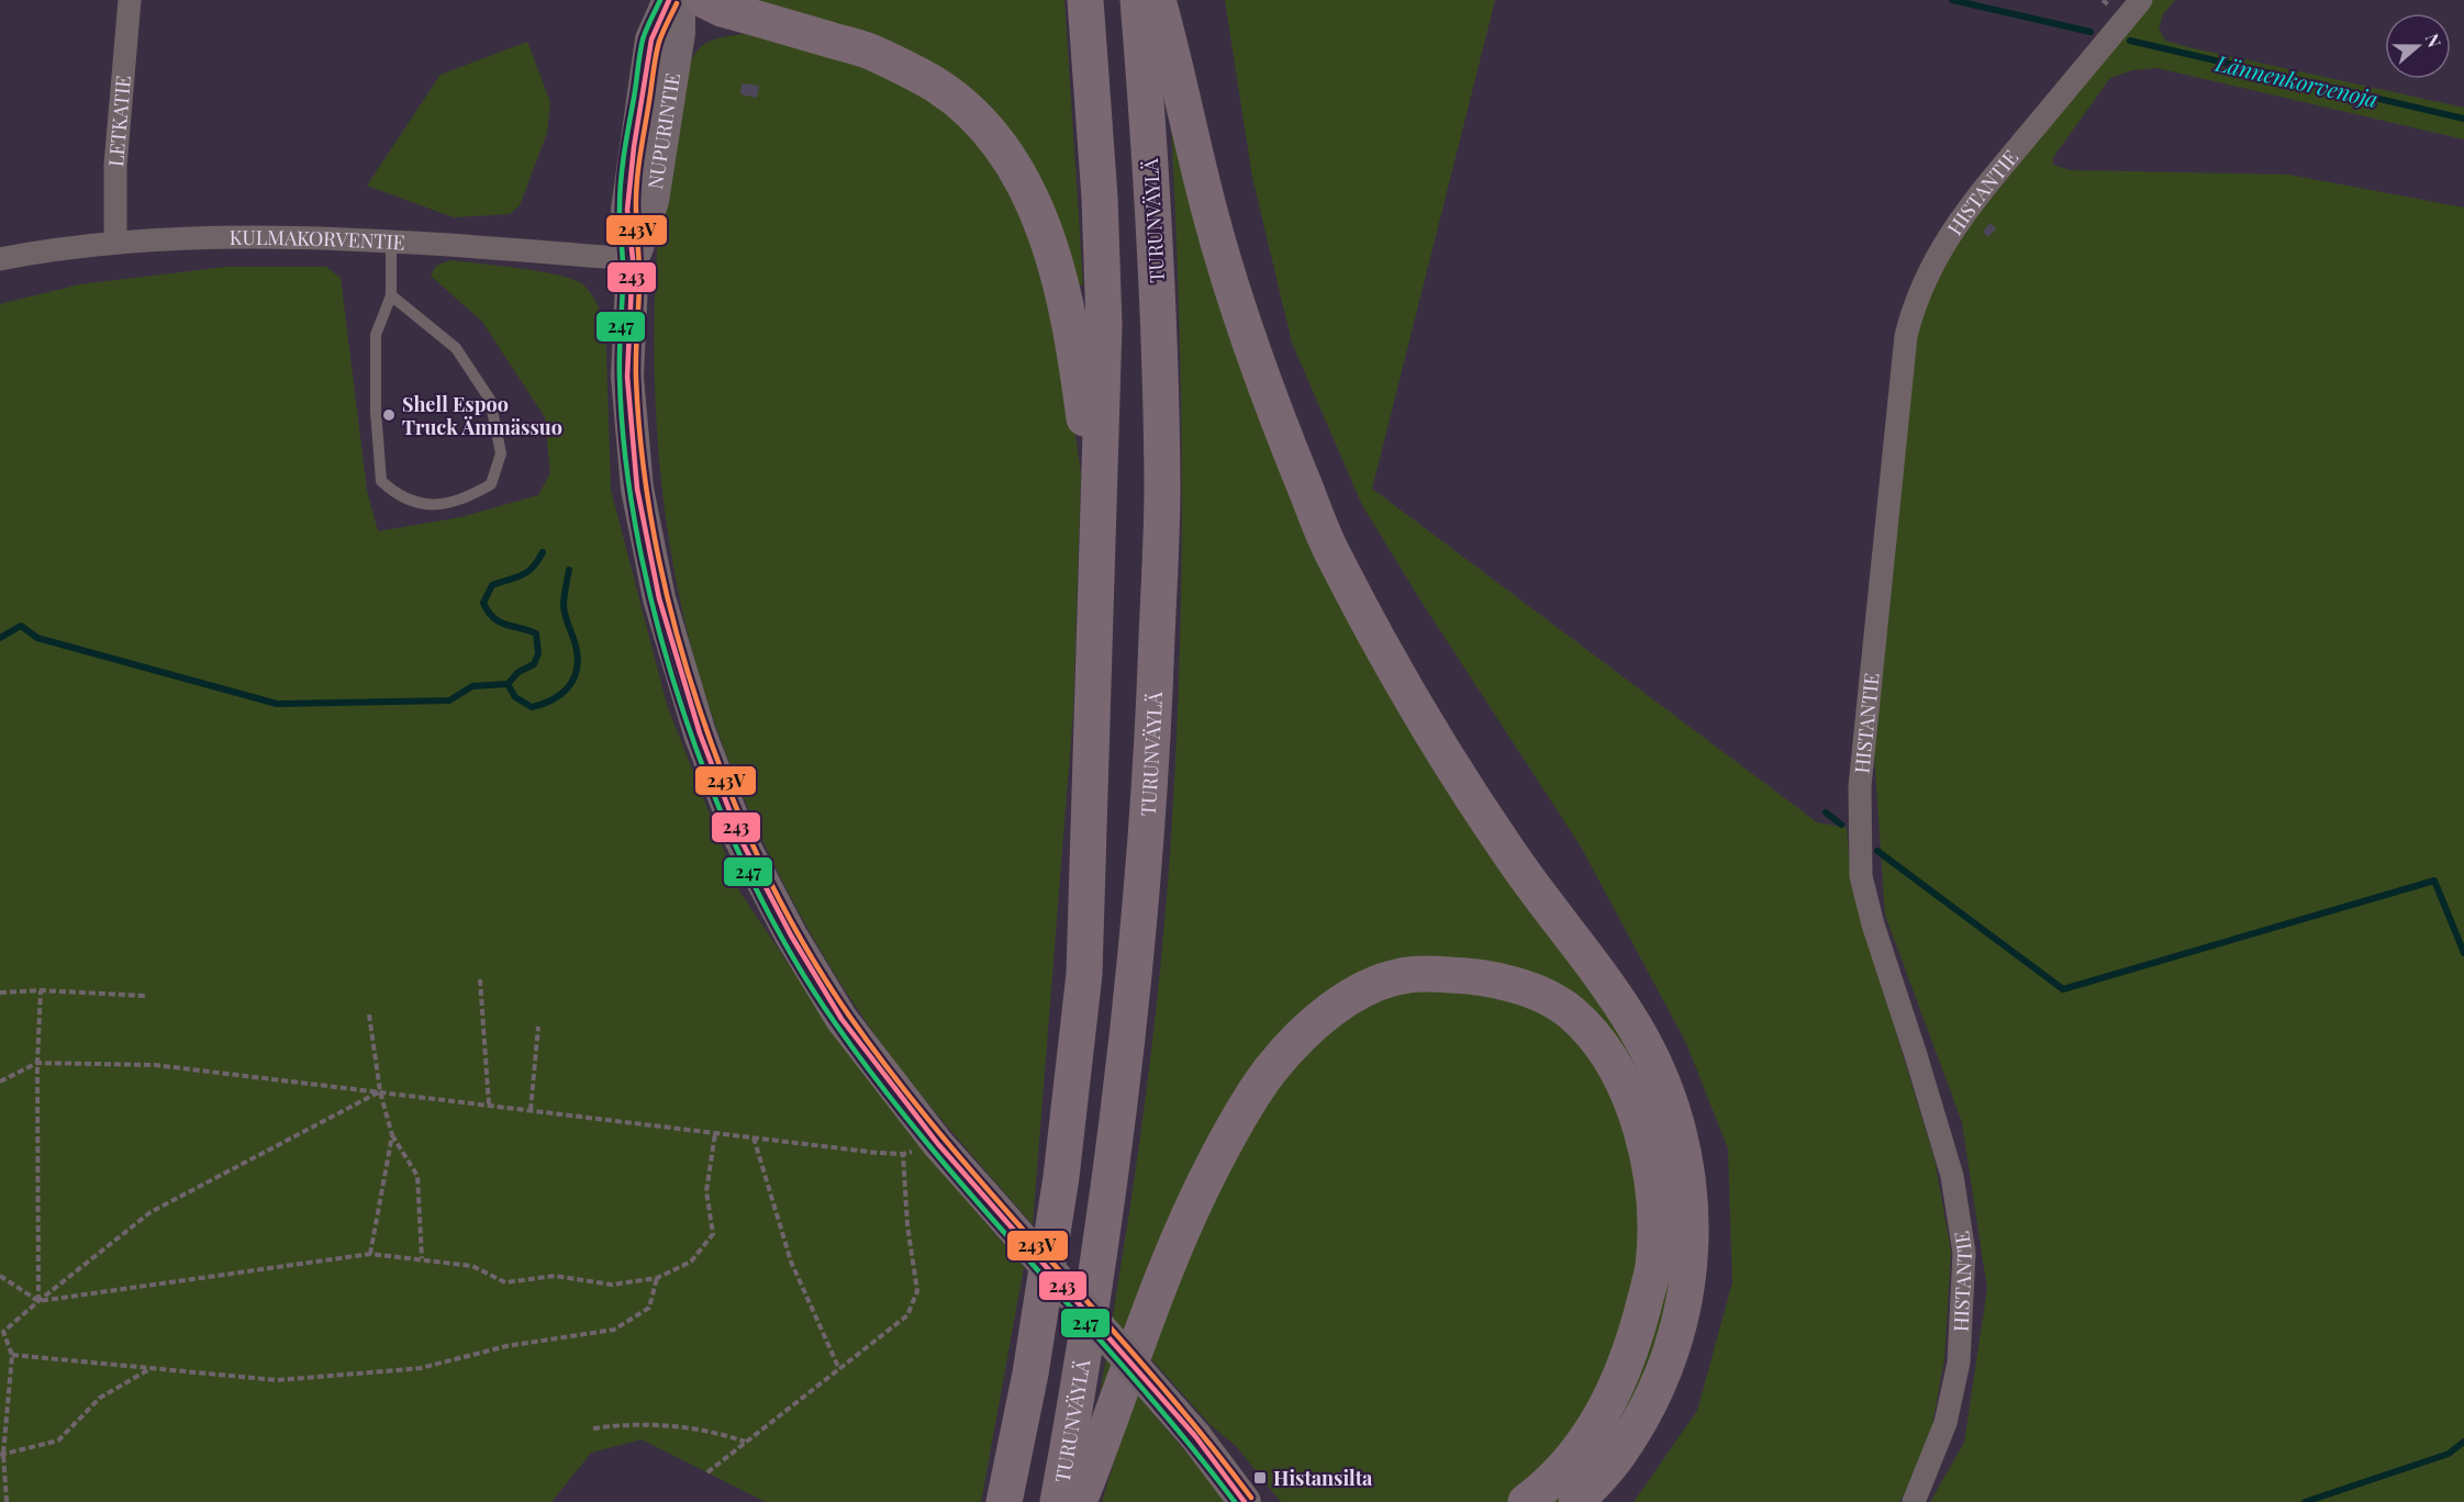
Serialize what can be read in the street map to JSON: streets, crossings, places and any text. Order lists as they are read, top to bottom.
{
  "streets": {
    "highway": ["TURUNVÄYLÄ"],
    "main road": ["NUPURINTIE"],
    "street": ["LETKATIE", "HISTANTIE", "KULMAKORVENTIE"]
  },
  "crossings": [
    ["LETKATIE", "KULMAKORVENTIE"],
    ["NUPURINTIE", "KULMAKORVENTIE"]
  ],
  "water": ["Lännenkorvenoja"],
  "places": {
    "other": ["Shell Espoo Truck Ämmässuo"],
    "transit": ["Histansilta"]
  },
  "lines": ["transit line 243", "transit line 247", "transit line 243V"],
  "north": "right"
}
